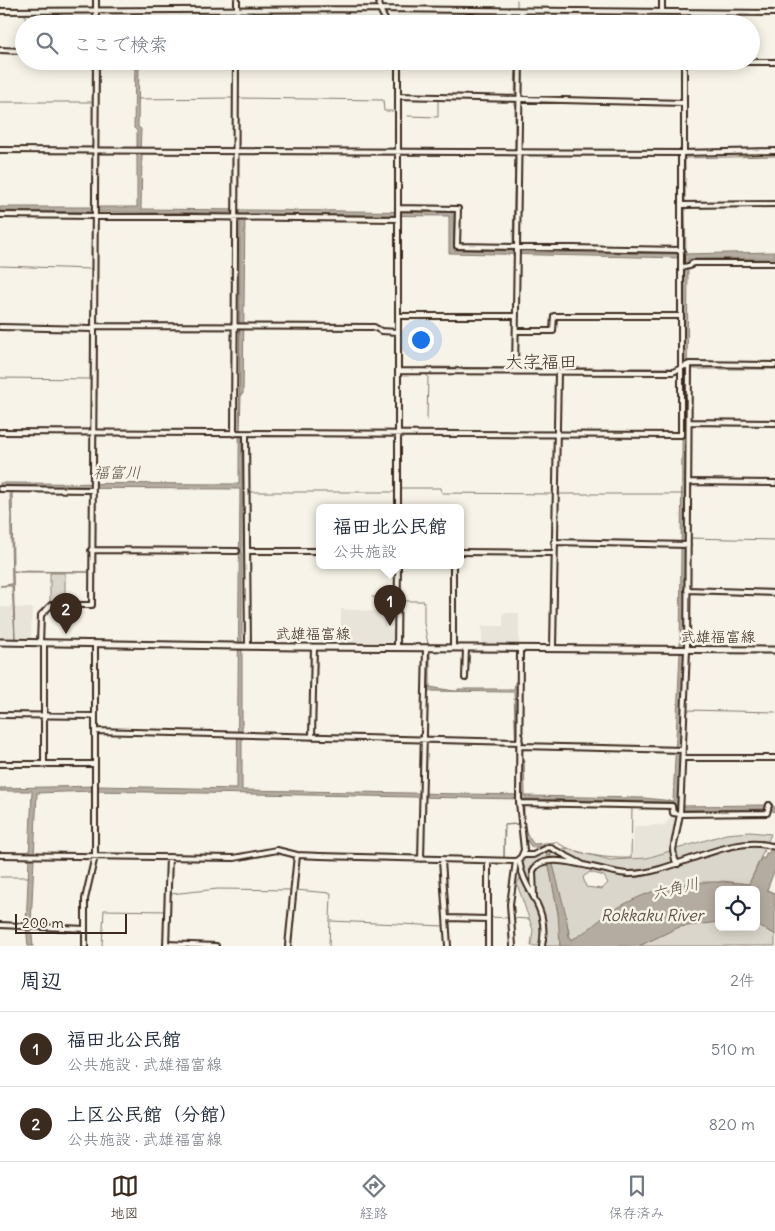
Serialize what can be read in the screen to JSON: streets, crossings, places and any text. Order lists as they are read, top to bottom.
{
  "streets": {
    "main road": ["武雄福富線"]
  },
  "districts": ["大字福田"],
  "water": ["福富川", "六角川", "Rokkaku River"],
  "scale_bar": "200 m",
  "page": {
    "search": "ここで検索",
    "popup": ["福田北公民館", "公共施設"],
    "pins": ["1", "2"],
    "scale": "200 m",
    "heading": ["周辺", "2件"],
    "list": [
      {
        "mark": "1",
        "name": "福田北公民館",
        "note": "公共施設 · 武雄福富線",
        "value": "510 m"
      },
      {
        "mark": "2",
        "name": "上区公民館（分館）",
        "note": "公共施設 · 武雄福富線",
        "value": "820 m"
      }
    ],
    "nav": ["地図", "経路", "保存済み"]
  }
}
